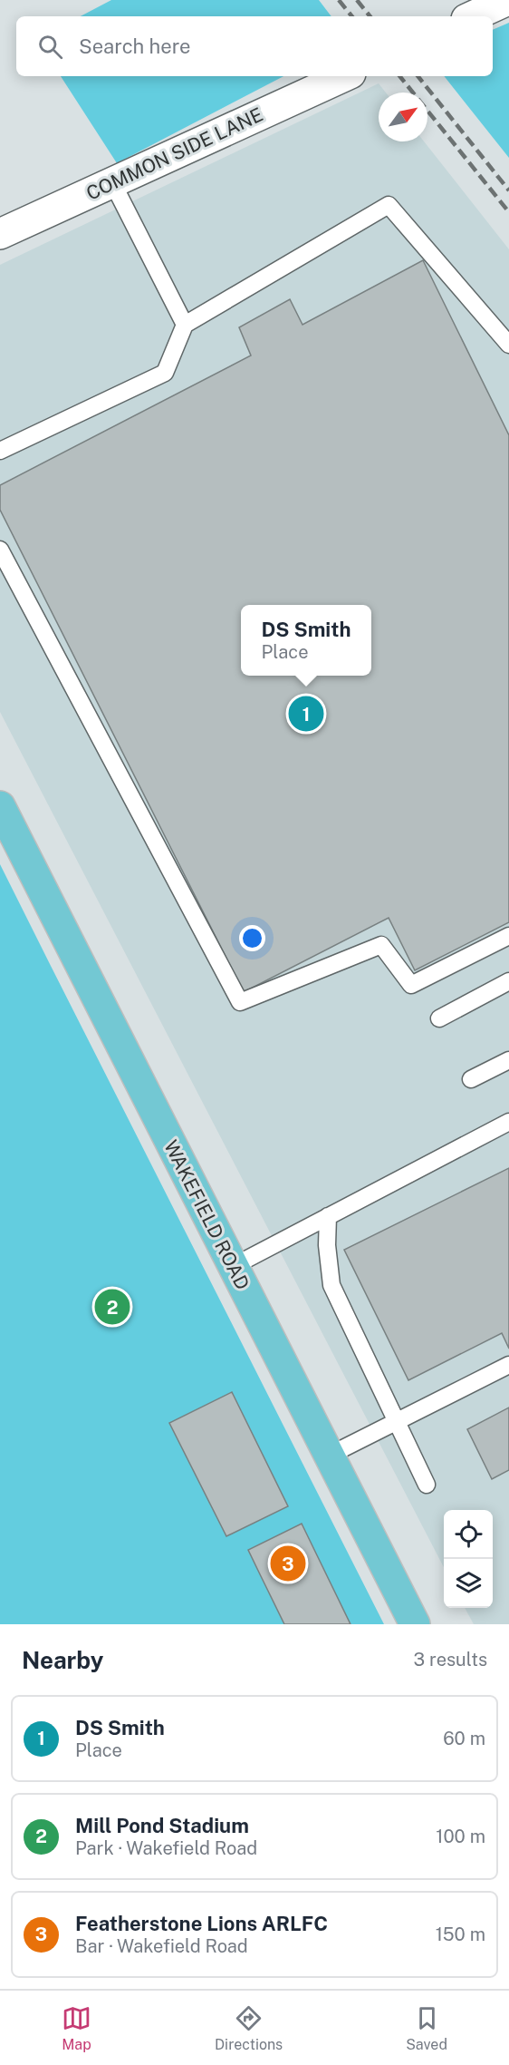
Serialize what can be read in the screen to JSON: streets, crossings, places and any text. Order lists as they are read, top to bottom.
{
  "streets": {
    "main road": ["COMMON SIDE LANE", "WAKEFIELD ROAD"]
  },
  "north": "top right",
  "page": {
    "search": "Search here",
    "popup": ["DS Smith", "Place"],
    "pins": ["1", "2", "3"],
    "heading": ["Nearby", "3 results"],
    "list": [
      {
        "mark": "1",
        "name": "DS Smith",
        "note": "Place",
        "value": "60 m"
      },
      {
        "mark": "2",
        "name": "Mill Pond Stadium",
        "note": "Park · Wakefield Road",
        "value": "100 m"
      },
      {
        "mark": "3",
        "name": "Featherstone Lions ARLFC",
        "note": "Bar · Wakefield Road",
        "value": "150 m"
      }
    ],
    "nav": ["Map", "Directions", "Saved"]
  }
}
